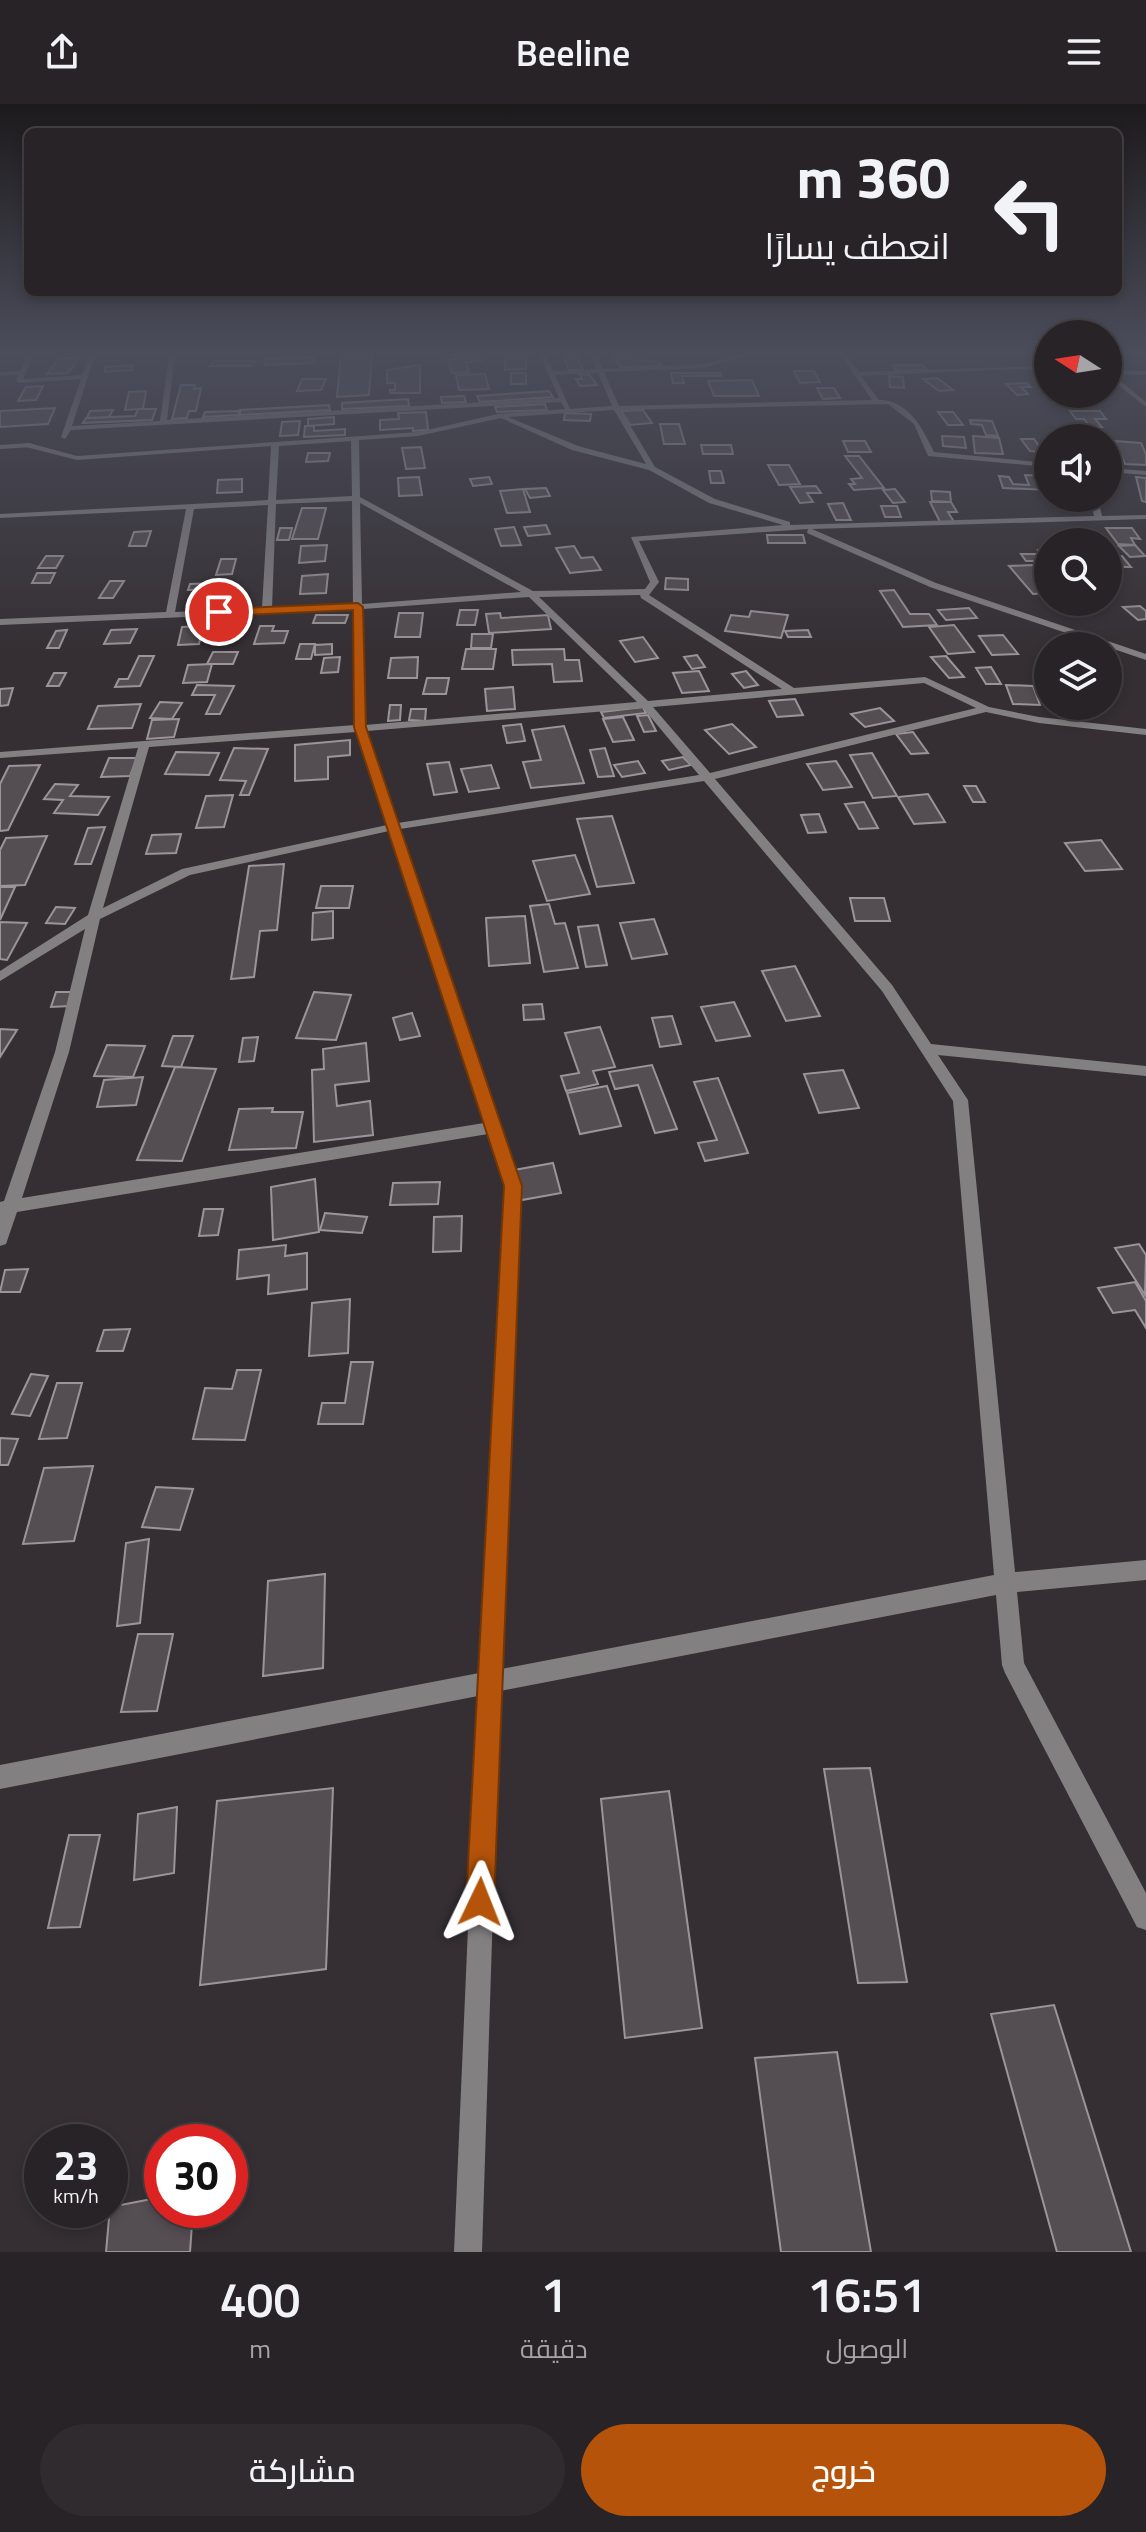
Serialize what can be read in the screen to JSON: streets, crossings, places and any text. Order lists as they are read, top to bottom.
{
  "north": "left",
  "page": {
    "header": "Beeline",
    "turn": ["360 m", "انعطف يسارًا"],
    "speed": "23 km/h",
    "limit": "30",
    "eta": [
      "16:51",
      "الوصول",
      "1",
      "دقيقة",
      "400",
      "m"
    ],
    "buttons": ["خروج", "مشاركة"]
  }
}
